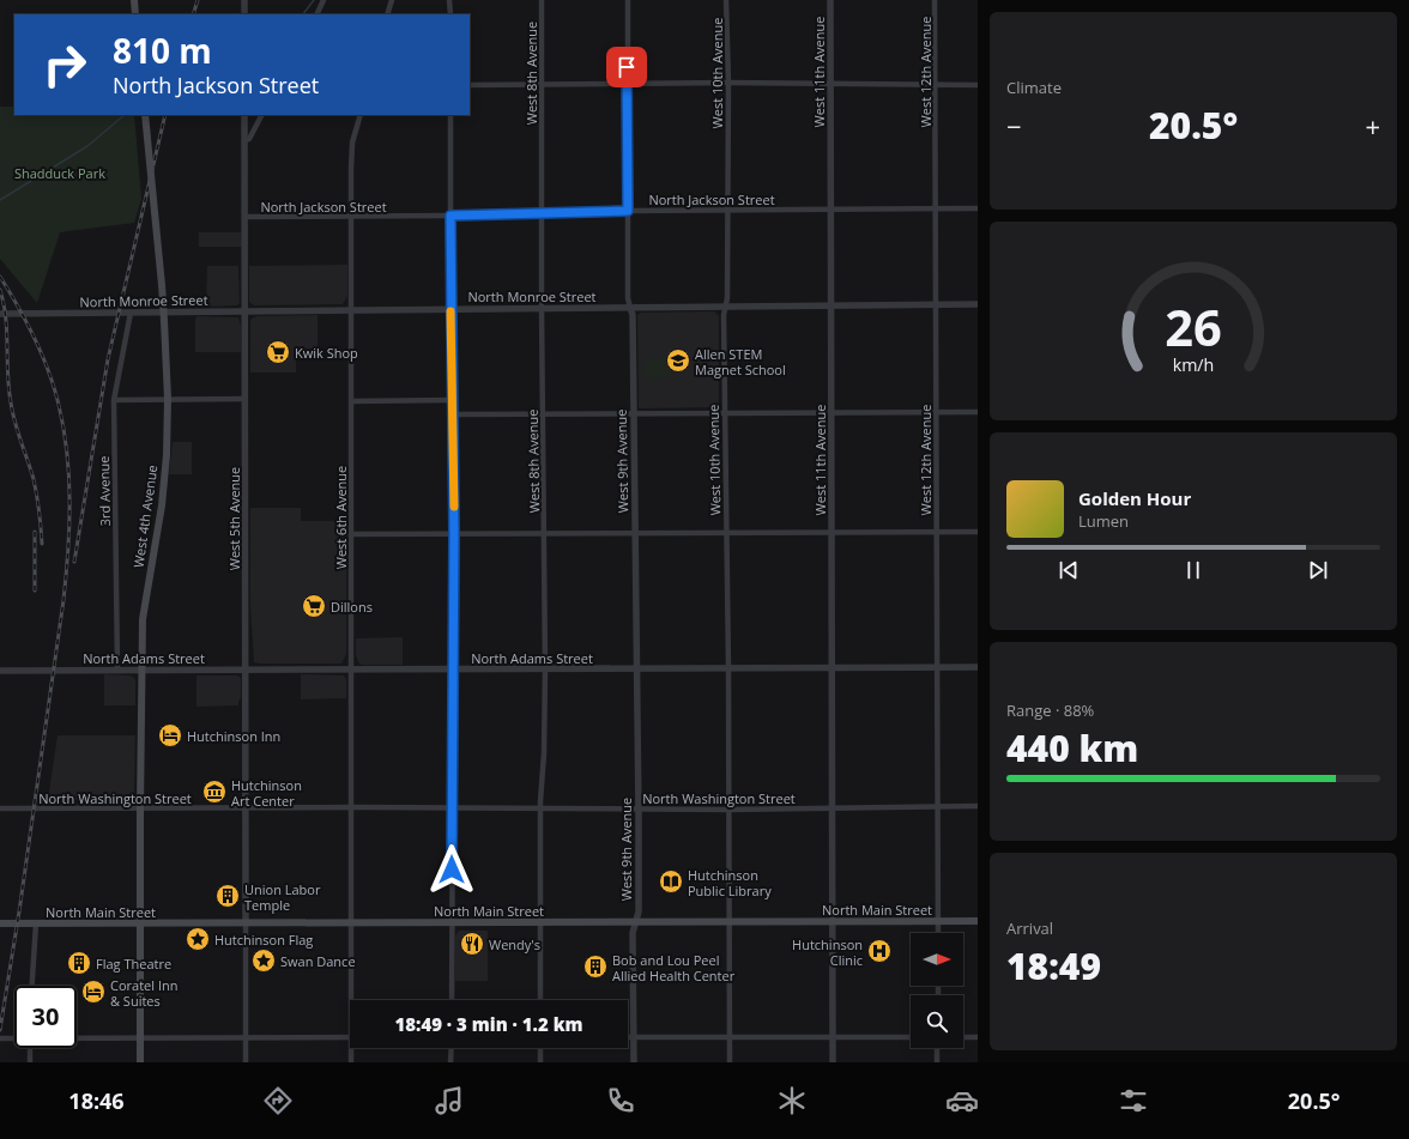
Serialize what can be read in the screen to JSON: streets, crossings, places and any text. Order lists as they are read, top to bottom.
{
  "streets": {
    "main road": ["West 4th Avenue", "North Main Street"],
    "street": [
      "West 11th Avenue",
      "West 12th Avenue",
      "West 8th Avenue",
      "West 10th Avenue",
      "North Jackson Street",
      "North Monroe Street",
      "West 9th Avenue",
      "3rd Avenue",
      "West 6th Avenue",
      "West 5th Avenue",
      "North Adams Street",
      "North Washington Street"
    ]
  },
  "crossings": [
    ["West 11th Avenue", "North Jackson Street"],
    ["West 11th Avenue", "North Monroe Street"],
    ["West 11th Avenue", "North Adams Street"],
    ["West 11th Avenue", "North Washington Street"],
    ["West 11th Avenue", "North Main Street"],
    ["West 12th Avenue", "North Jackson Street"],
    ["West 12th Avenue", "North Monroe Street"],
    ["West 12th Avenue", "North Adams Street"],
    ["West 12th Avenue", "North Washington Street"],
    ["West 12th Avenue", "North Main Street"],
    ["West 8th Avenue", "North Jackson Street"],
    ["West 8th Avenue", "North Monroe Street"],
    ["West 8th Avenue", "North Adams Street"],
    ["West 8th Avenue", "North Washington Street"],
    ["West 8th Avenue", "North Main Street"],
    ["West 10th Avenue", "North Jackson Street"],
    ["West 10th Avenue", "North Monroe Street"],
    ["West 10th Avenue", "North Adams Street"],
    ["West 10th Avenue", "North Washington Street"],
    ["West 10th Avenue", "North Main Street"],
    ["North Jackson Street", "West 9th Avenue"],
    ["North Jackson Street", "West 6th Avenue"],
    ["North Jackson Street", "West 5th Avenue"],
    ["North Monroe Street", "West 9th Avenue"],
    ["North Monroe Street", "3rd Avenue"],
    ["North Monroe Street", "West 6th Avenue"],
    ["North Monroe Street", "West 5th Avenue"],
    ["West 9th Avenue", "North Adams Street"],
    ["West 9th Avenue", "North Washington Street"],
    ["West 9th Avenue", "North Main Street"],
    ["3rd Avenue", "North Adams Street"],
    ["West 4th Avenue", "North Adams Street"],
    ["West 4th Avenue", "North Washington Street"],
    ["West 4th Avenue", "North Main Street"],
    ["West 6th Avenue", "North Adams Street"],
    ["West 6th Avenue", "North Washington Street"],
    ["West 6th Avenue", "North Main Street"],
    ["West 5th Avenue", "North Adams Street"],
    ["West 5th Avenue", "North Washington Street"],
    ["West 5th Avenue", "North Main Street"]
  ],
  "parks": ["Shadduck Park"],
  "places": {
    "supermarket": ["Kwik Shop", "Dillons"],
    "school or university": ["Allen STEM Magnet School"],
    "hotel": ["Hutchinson Inn", "Coratel Inn & Suites"],
    "museum": ["Hutchinson Art Center"],
    "library": ["Hutchinson Public Library"],
    "building": ["Union Labor Temple", "Flag Theatre", "Bob and Lou Peel Allied Health Center"],
    "place": ["Hutchinson Flag", "Swan Dance"],
    "restaurant": ["Wendy's"],
    "hospital": ["Hutchinson Clinic"]
  },
  "north": "right",
  "page": {
    "tile": [
      "Climate",
      ["Range · 88%", "440 km"],
      ["Arrival", "18:49"]
    ],
    "turn": ["810 m", "North Jackson Street"],
    "heat": ["−", "20.5°", "+"],
    "song": ["Golden Hour", "Lumen"],
    "limit": "30",
    "trip": "18:49 · 3 min · 1.2 km",
    "tabs": ["18:46", "20.5°"],
    "gauge": ["26", "km/h"]
  }
}
